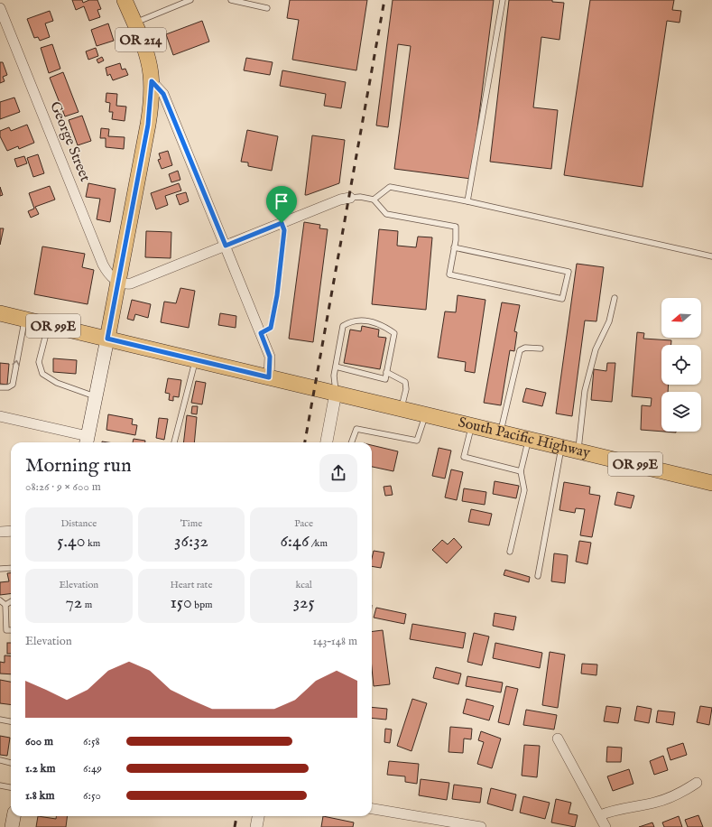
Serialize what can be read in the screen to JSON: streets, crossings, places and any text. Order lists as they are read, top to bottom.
{
  "streets": {
    "main road": ["OR 214", "OR 99E", "South Pacific Highway"],
    "street": ["George Street"]
  },
  "crossings": [
    ["OR 214", "George Street"],
    ["OR 214", "OR 99E"],
    ["OR 99E", "South Pacific Highway"]
  ],
  "north": "left",
  "page": {
    "heading": ["Morning run", "08:26 · 9 × 600 m"],
    "stats": [
      ["Distance", "5.40 km"],
      ["Time", "36:32"],
      ["Pace", "6:46 /km"],
      ["Elevation", "72 m"],
      ["Heart rate", "150 bpm"],
      ["kcal", "325"]
    ],
    "chart": ["Elevation", "143–148 m"],
    "list": [
      {
        "name": "600 m",
        "note": "6:58"
      },
      {
        "name": "1.2 km",
        "note": "6:49"
      },
      {
        "name": "1.8 km",
        "note": "6:50"
      }
    ]
  }
}
